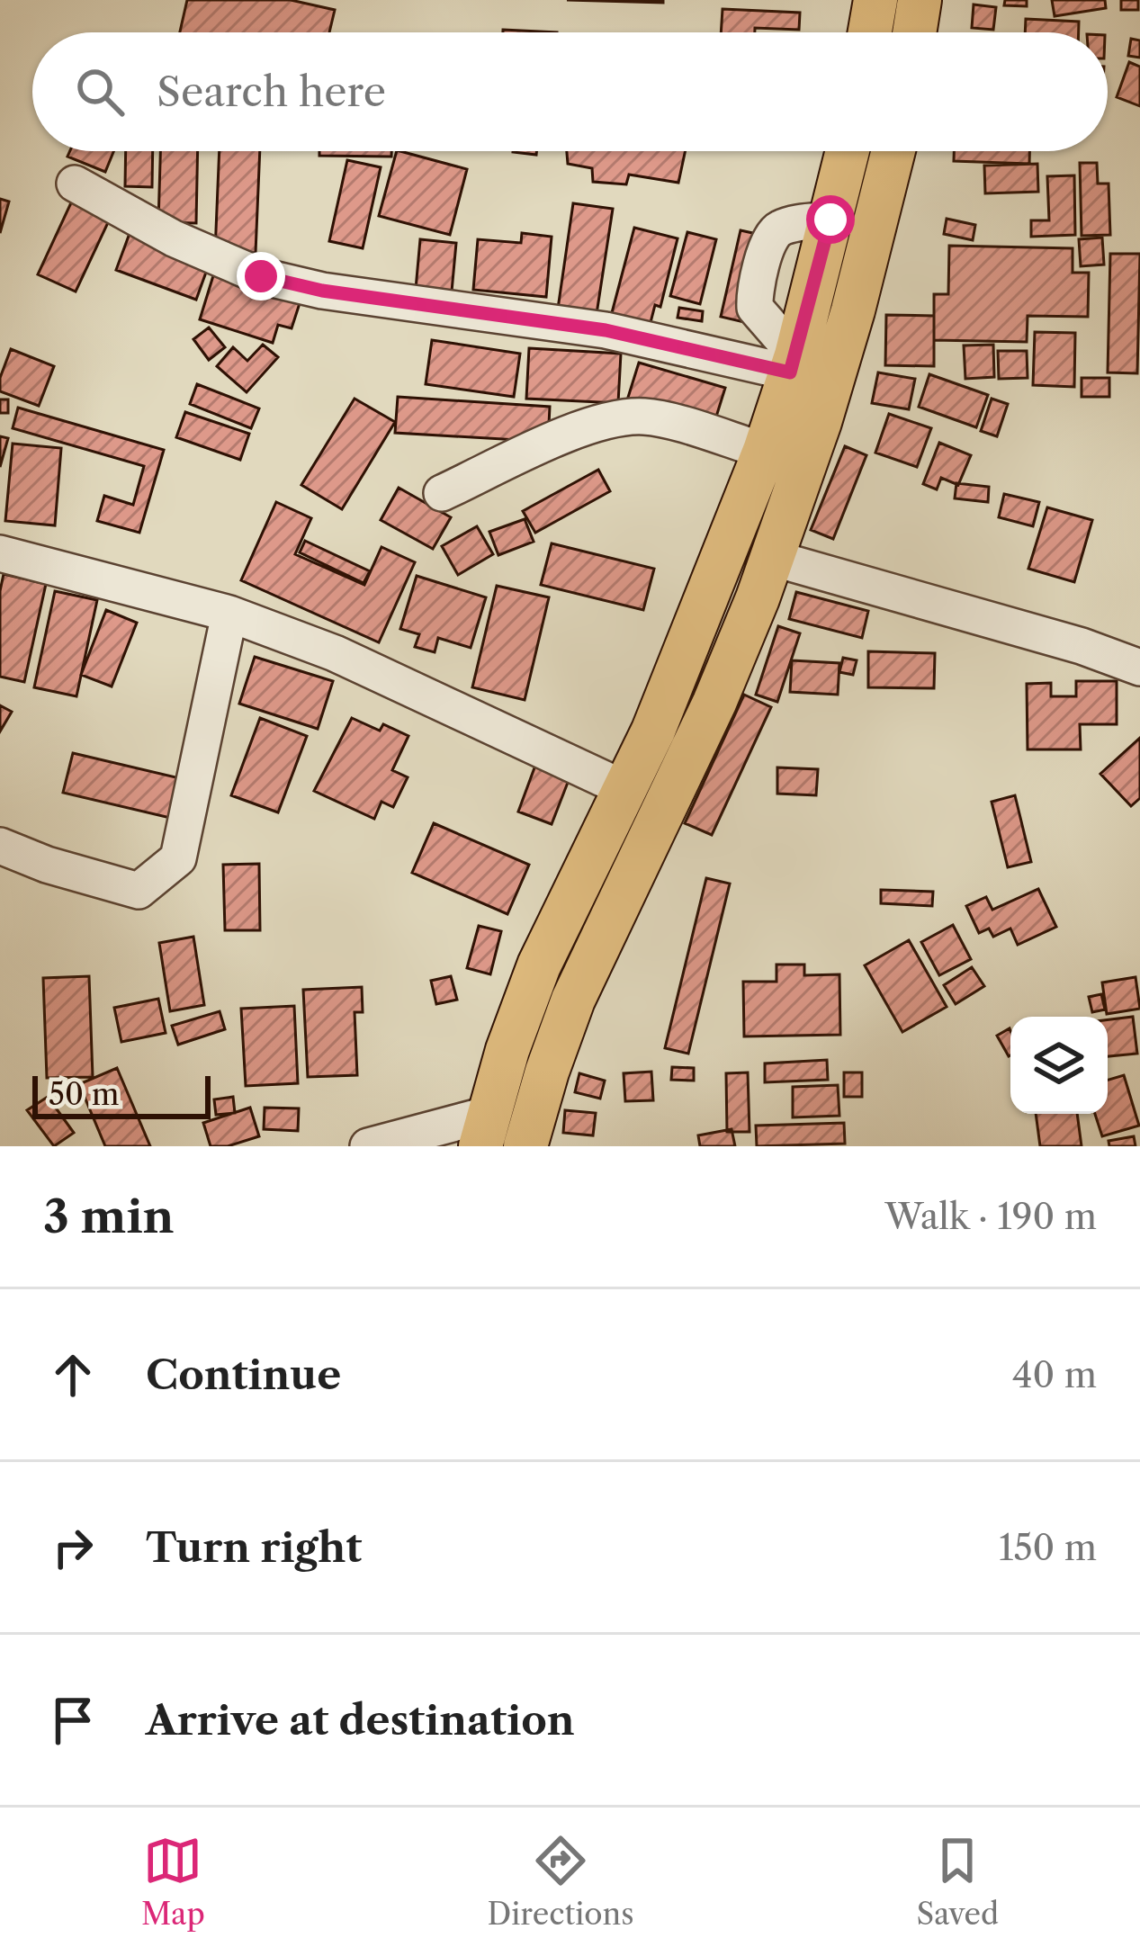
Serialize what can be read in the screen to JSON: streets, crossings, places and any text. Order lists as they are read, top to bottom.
{
  "scale_bar": "50 m",
  "page": {
    "search": "Search here",
    "scale": "50 m",
    "heading": ["3 min", "Walk · 190 m"],
    "list": [
      ["Continue", "40 m"],
      ["Turn right", "150 m"],
      "Arrive at destination"
    ],
    "nav": ["Map", "Directions", "Saved"]
  }
}
